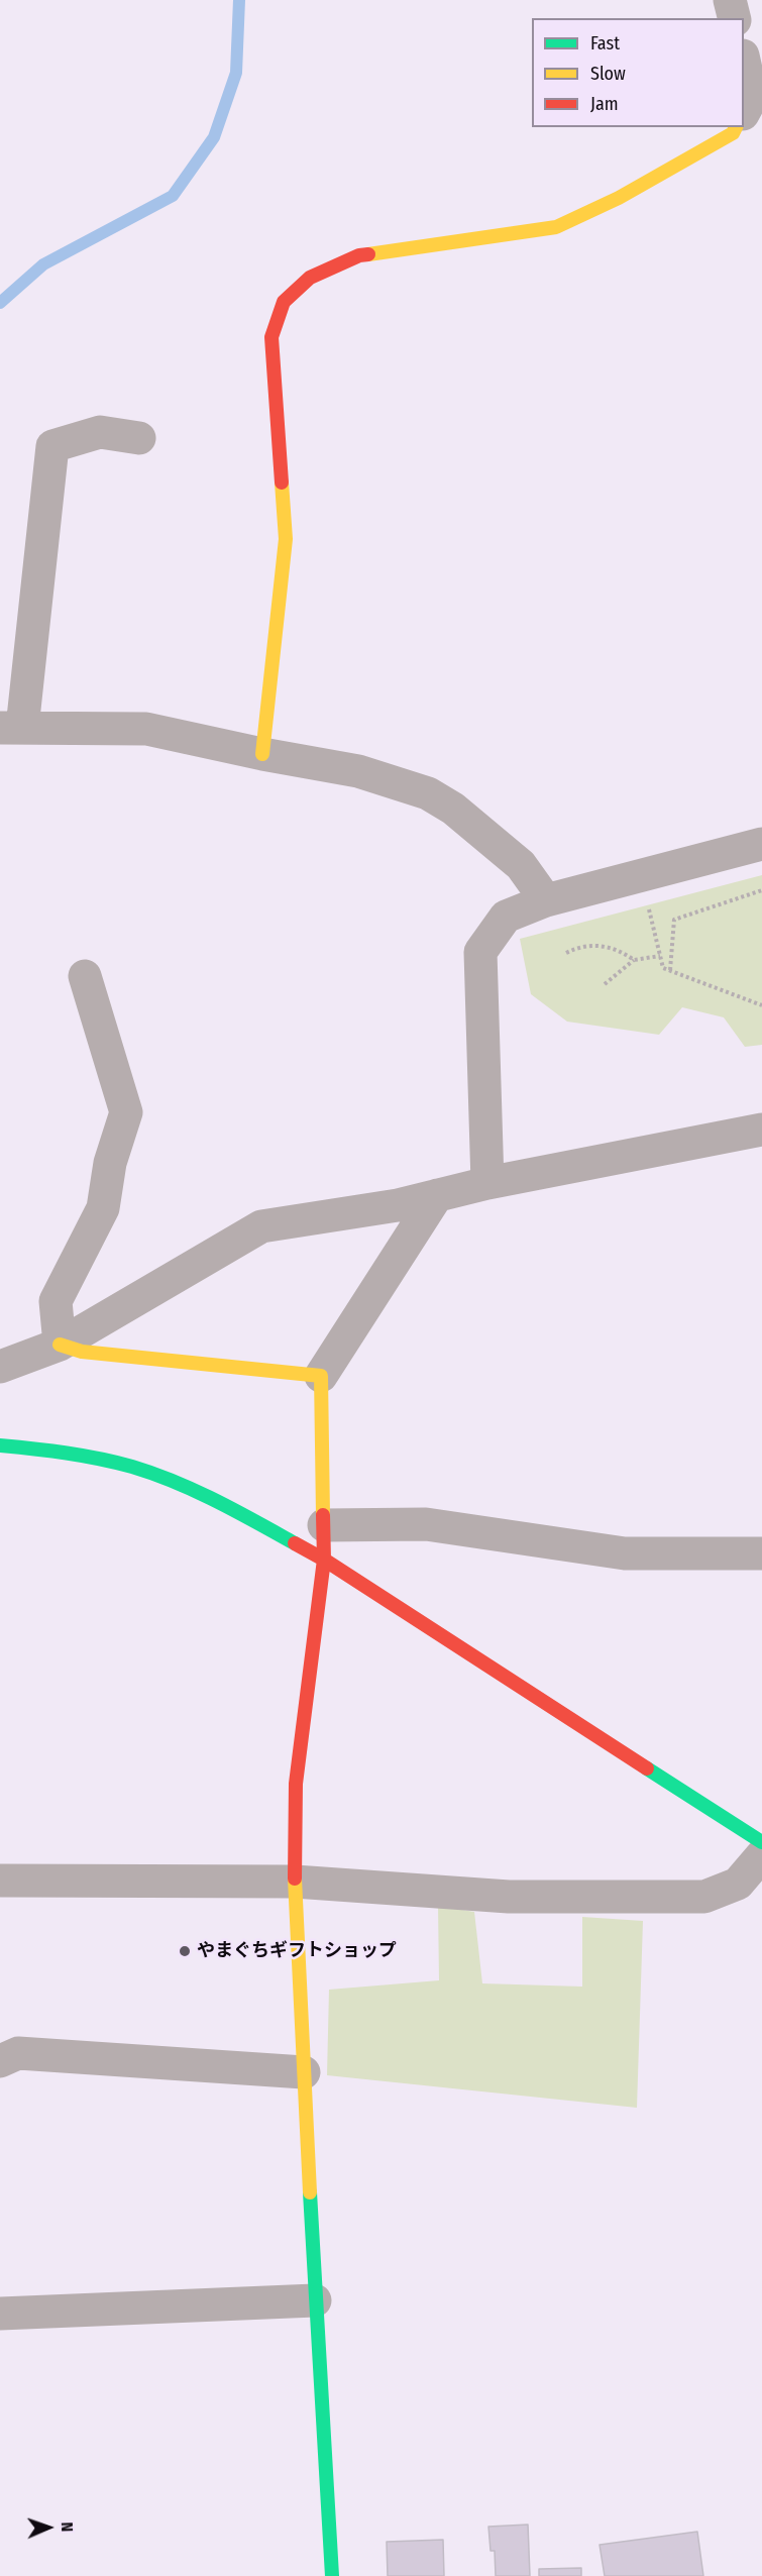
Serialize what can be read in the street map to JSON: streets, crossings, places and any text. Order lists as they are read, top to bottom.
{
  "places": ["やまぐちギフトショップ"],
  "legend": ["Fast", "Slow", "Jam"],
  "north": "right"
}
